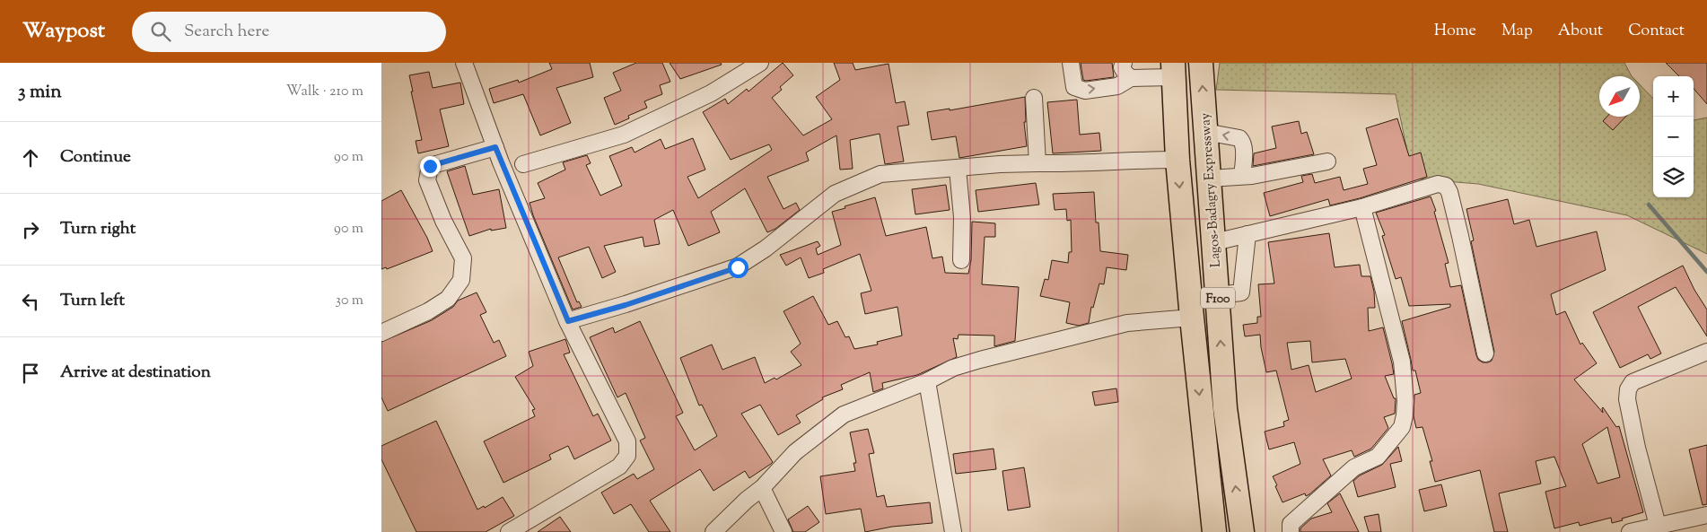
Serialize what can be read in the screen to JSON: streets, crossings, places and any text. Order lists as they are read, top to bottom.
{
  "streets": {
    "highway": ["Lagos-Badagry Expressway", "F100"]
  },
  "north": "bottom left",
  "page": {
    "header": "Waypost",
    "search": "Search here",
    "nav": [
      "Home",
      "Map",
      "About",
      "Contact"
    ],
    "heading": ["3 min", "Walk · 210 m"],
    "map_buttons": ["+", "−"],
    "list": [
      ["Continue", "90 m"],
      ["Turn right", "90 m"],
      ["Turn left", "30 m"],
      "Arrive at destination"
    ]
  }
}
